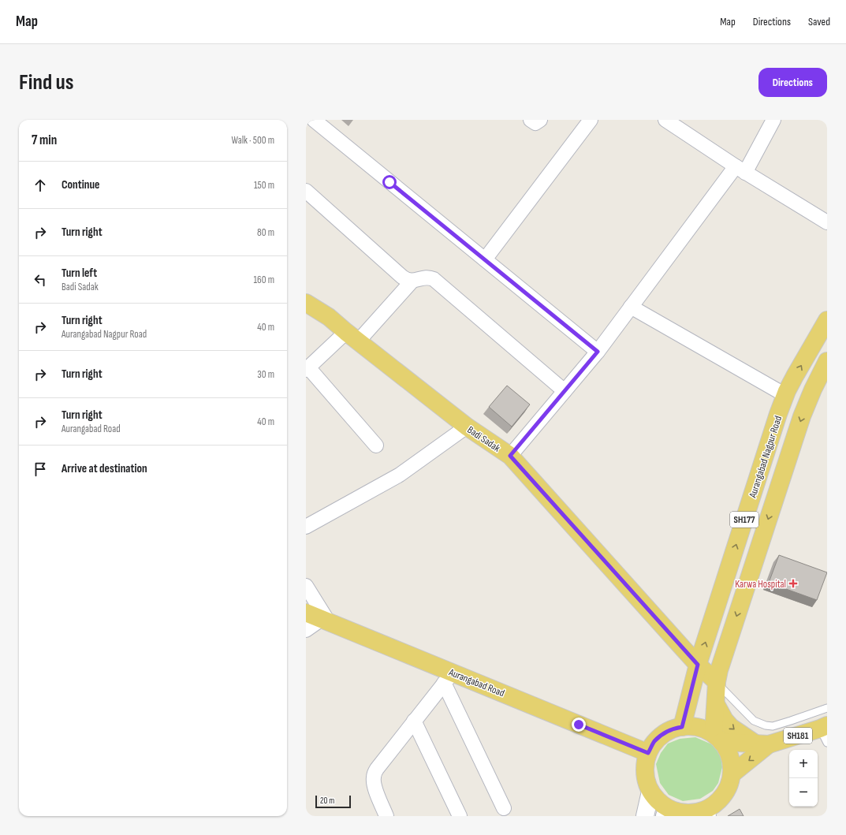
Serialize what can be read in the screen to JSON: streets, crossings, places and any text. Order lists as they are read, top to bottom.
{
  "streets": {
    "main road": [
      "Badi Sadak",
      "Aurangabad Nagpur Road",
      "SH177",
      "Aurangabad Road",
      "SH181"
    ]
  },
  "crossings": [
    ["Badi Sadak", "Aurangabad Nagpur Road"],
    ["Badi Sadak", "SH177"],
    ["Aurangabad Nagpur Road", "SH177"],
    ["Aurangabad Nagpur Road", "Aurangabad Road"],
    ["Aurangabad Nagpur Road", "SH181"],
    ["SH177", "Aurangabad Road"],
    ["SH177", "SH181"],
    ["Aurangabad Road", "SH181"]
  ],
  "places": {
    "health": ["Karwa Hospital"]
  },
  "scale_bar": "20 m",
  "page": {
    "header": "Map",
    "nav": ["Map", "Directions", "Saved"],
    "buttons": "Directions",
    "title": "Find us",
    "heading": ["7 min", "Walk · 500 m"],
    "list": [
      ["Continue", "150 m"],
      ["Turn right", "80 m"],
      ["Turn left", "Badi Sadak", "160 m"],
      ["Turn right", "Aurangabad Nagpur Road", "40 m"],
      ["Turn right", "30 m"],
      ["Turn right", "Aurangabad Road", "40 m"],
      "Arrive at destination"
    ],
    "map_buttons": ["+", "−"],
    "scale": "20 m"
  }
}
